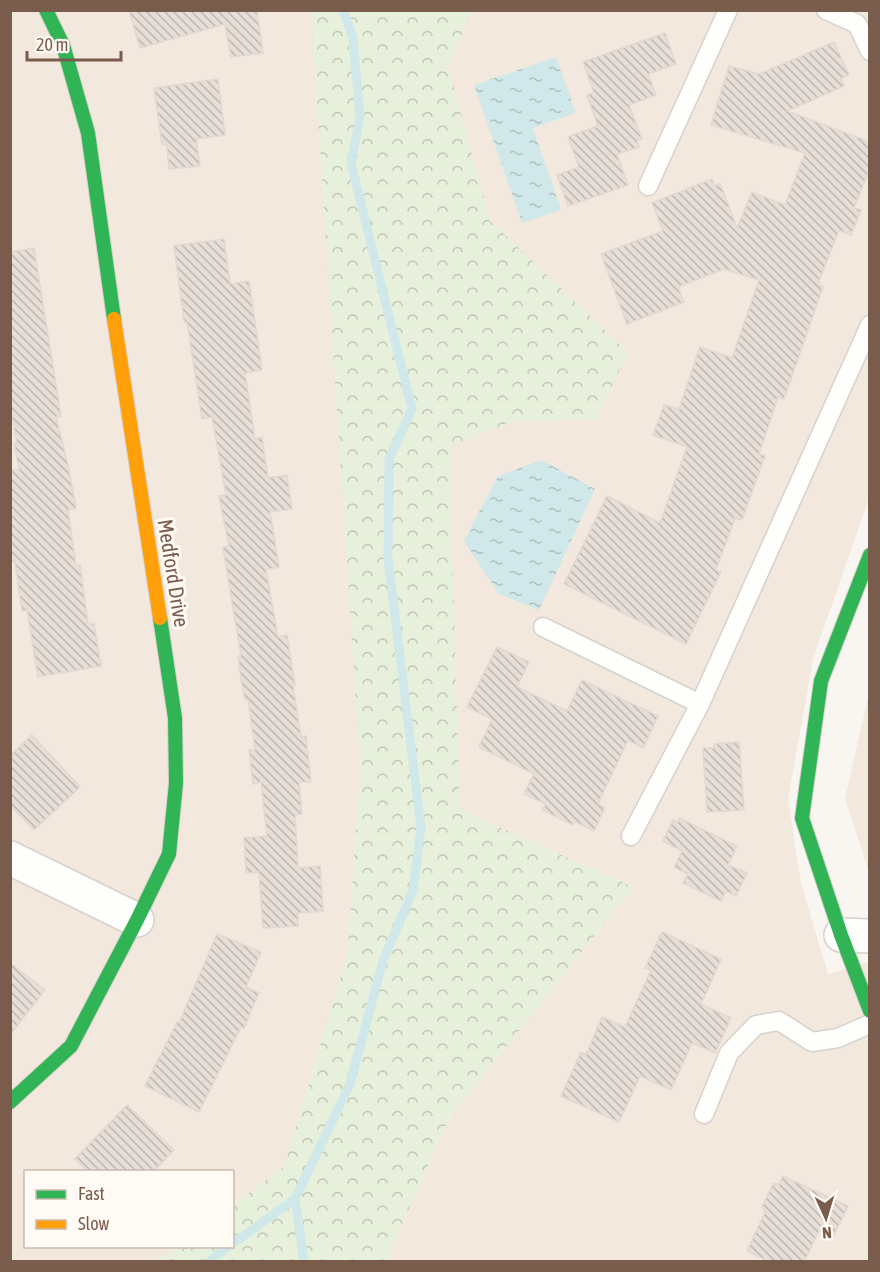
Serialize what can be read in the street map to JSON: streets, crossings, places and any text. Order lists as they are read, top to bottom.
{
  "streets": {
    "street": ["Medford Drive"]
  },
  "legend": ["Fast", "Slow"],
  "scale_bar": "20 m",
  "north": "bottom"
}
